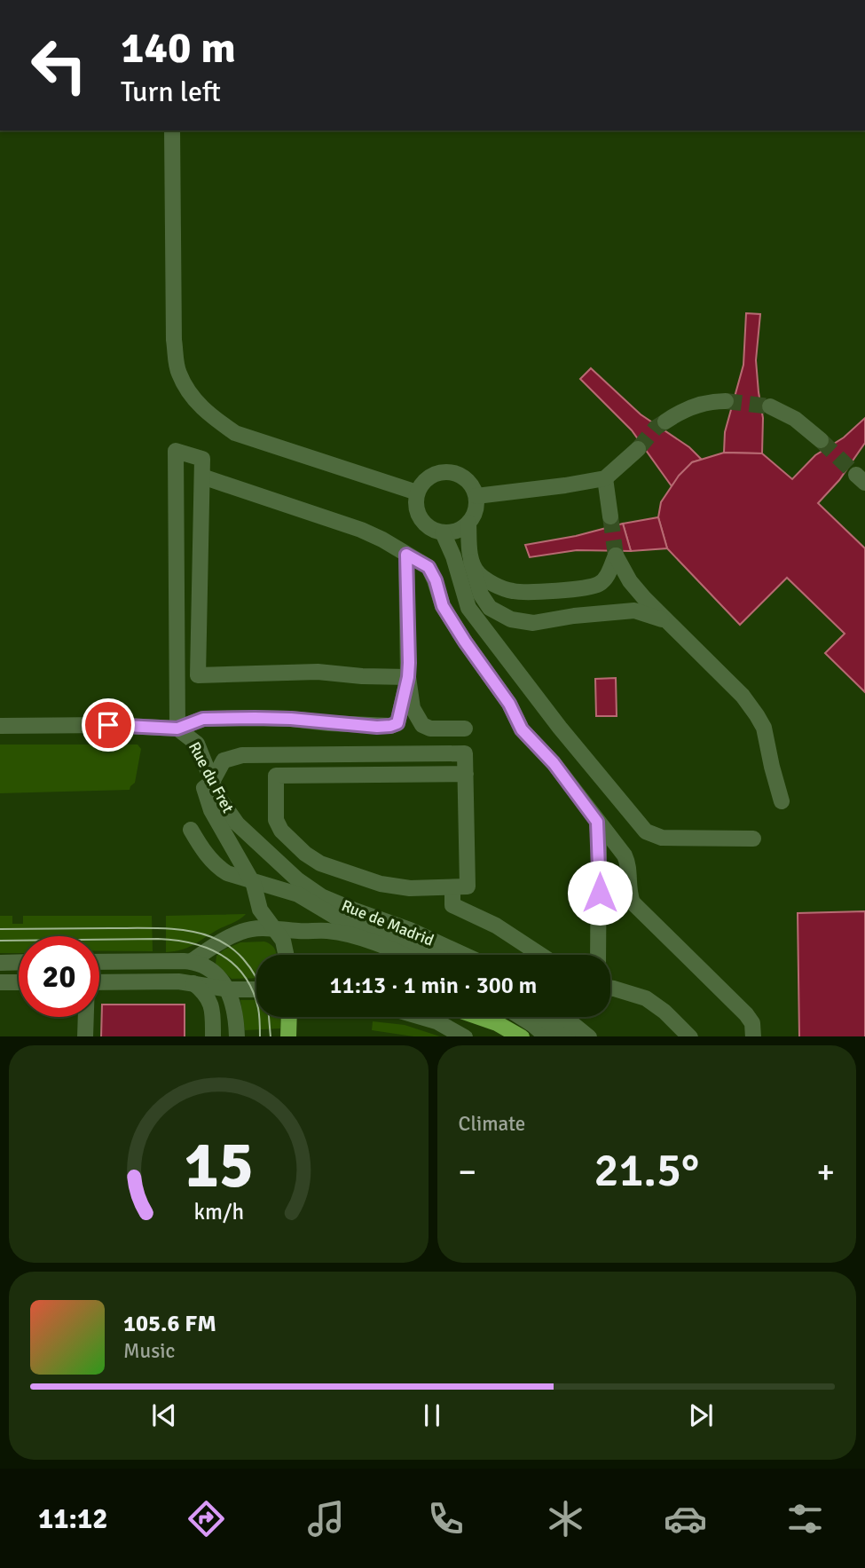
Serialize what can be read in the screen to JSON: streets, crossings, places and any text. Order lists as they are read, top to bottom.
{
  "streets": {
    "street": ["Rue du Fret", "Rue de Madrid"]
  },
  "crossings": [
    ["Rue du Fret", "Rue de Madrid"]
  ],
  "page": {
    "turn": ["140 m", "Turn left"],
    "limit": "20",
    "trip": "11:13 · 1 min · 300 m",
    "tile": "Climate",
    "heat": ["−", "21.5°", "+"],
    "song": ["105.6 FM", "Music"],
    "tabs": "11:12",
    "gauge": ["15", "km/h"]
  }
}
